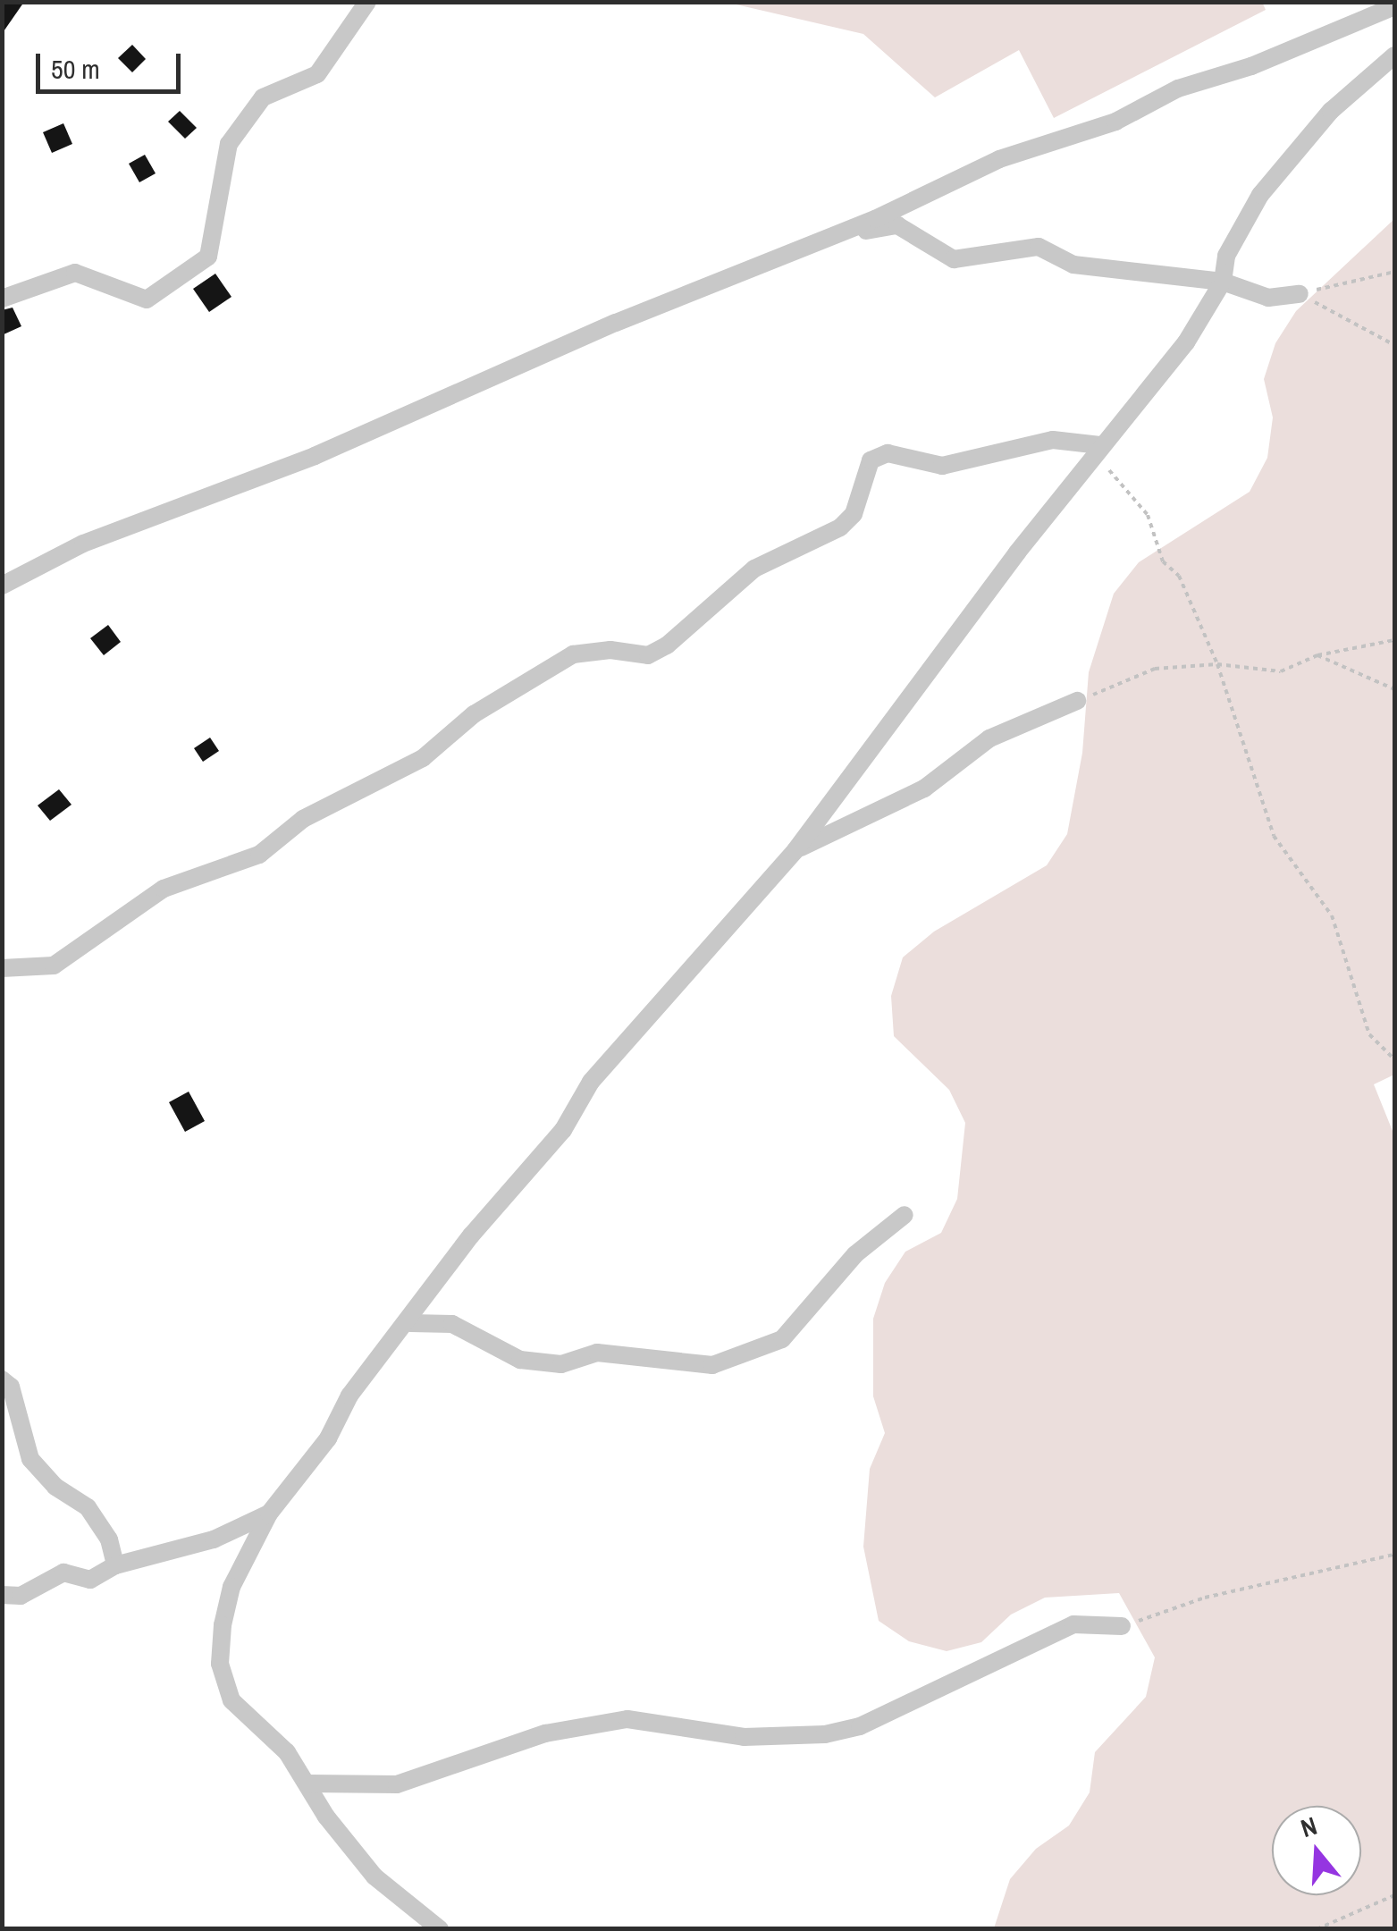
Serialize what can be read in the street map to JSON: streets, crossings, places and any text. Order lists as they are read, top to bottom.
{
  "scale_bar": "50 m",
  "north": "top"
}
